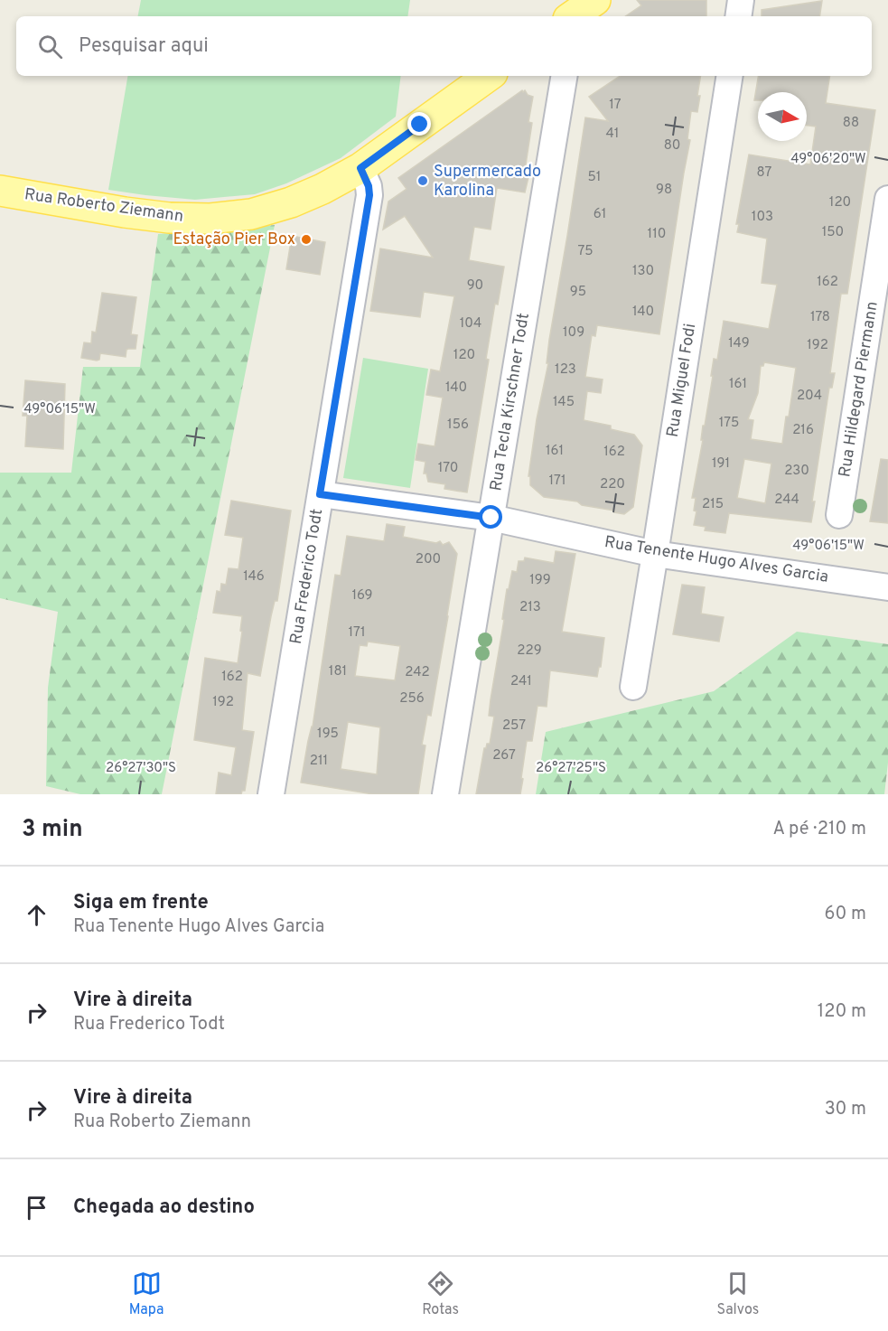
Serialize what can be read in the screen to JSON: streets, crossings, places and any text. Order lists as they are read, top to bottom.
{
  "streets": {
    "main road": ["Rua Roberto Ziemann"],
    "street": [
      "Rua Miguel Fodi",
      "Rua Hildegard Piermann",
      "Rua Tecla Kirschner Todt",
      "Rua Tenente Hugo Alves Garcia",
      "Rua Frederico Todt"
    ]
  },
  "crossings": [
    ["Rua Roberto Ziemann", "Rua Frederico Todt"],
    ["Rua Miguel Fodi", "Rua Tenente Hugo Alves Garcia"],
    ["Rua Tecla Kirschner Todt", "Rua Tenente Hugo Alves Garcia"],
    ["Rua Tenente Hugo Alves Garcia", "Rua Frederico Todt"]
  ],
  "places": ["Supermercado Karolina", "Estação Pier Box"],
  "house_numbers": [
    "17",
    "88",
    "41",
    "80",
    "87",
    "51",
    "98",
    "120",
    "61",
    "103",
    "150",
    "110",
    "75",
    "130",
    "162",
    "90",
    "95",
    "140",
    "178",
    "104",
    "109",
    "149",
    "192",
    "120",
    "123",
    "161",
    "140",
    "204",
    "145",
    "175",
    "156",
    "216",
    "161",
    "162",
    "191",
    "170",
    "230",
    "171",
    "220",
    "244",
    "215",
    "200",
    "146",
    "199",
    "169",
    "213",
    "171",
    "229",
    "181",
    "242",
    "162",
    "241",
    "256",
    "192",
    "257",
    "195",
    "267",
    "211"
  ],
  "north": "right",
  "page": {
    "search": "Pesquisar aqui",
    "heading": ["3 min", "A pé · 210 m"],
    "list": [
      ["Siga em frente", "Rua Tenente Hugo Alves Garcia", "60 m"],
      ["Vire à direita", "Rua Frederico Todt", "120 m"],
      ["Vire à direita", "Rua Roberto Ziemann", "30 m"],
      "Chegada ao destino"
    ],
    "nav": ["Mapa", "Rotas", "Salvos"]
  },
  "coordinates": [
    "49°06'20\"W",
    "49°06'15\"W",
    "26°27'30\"S",
    "26°27'25\"S"
  ]
}
